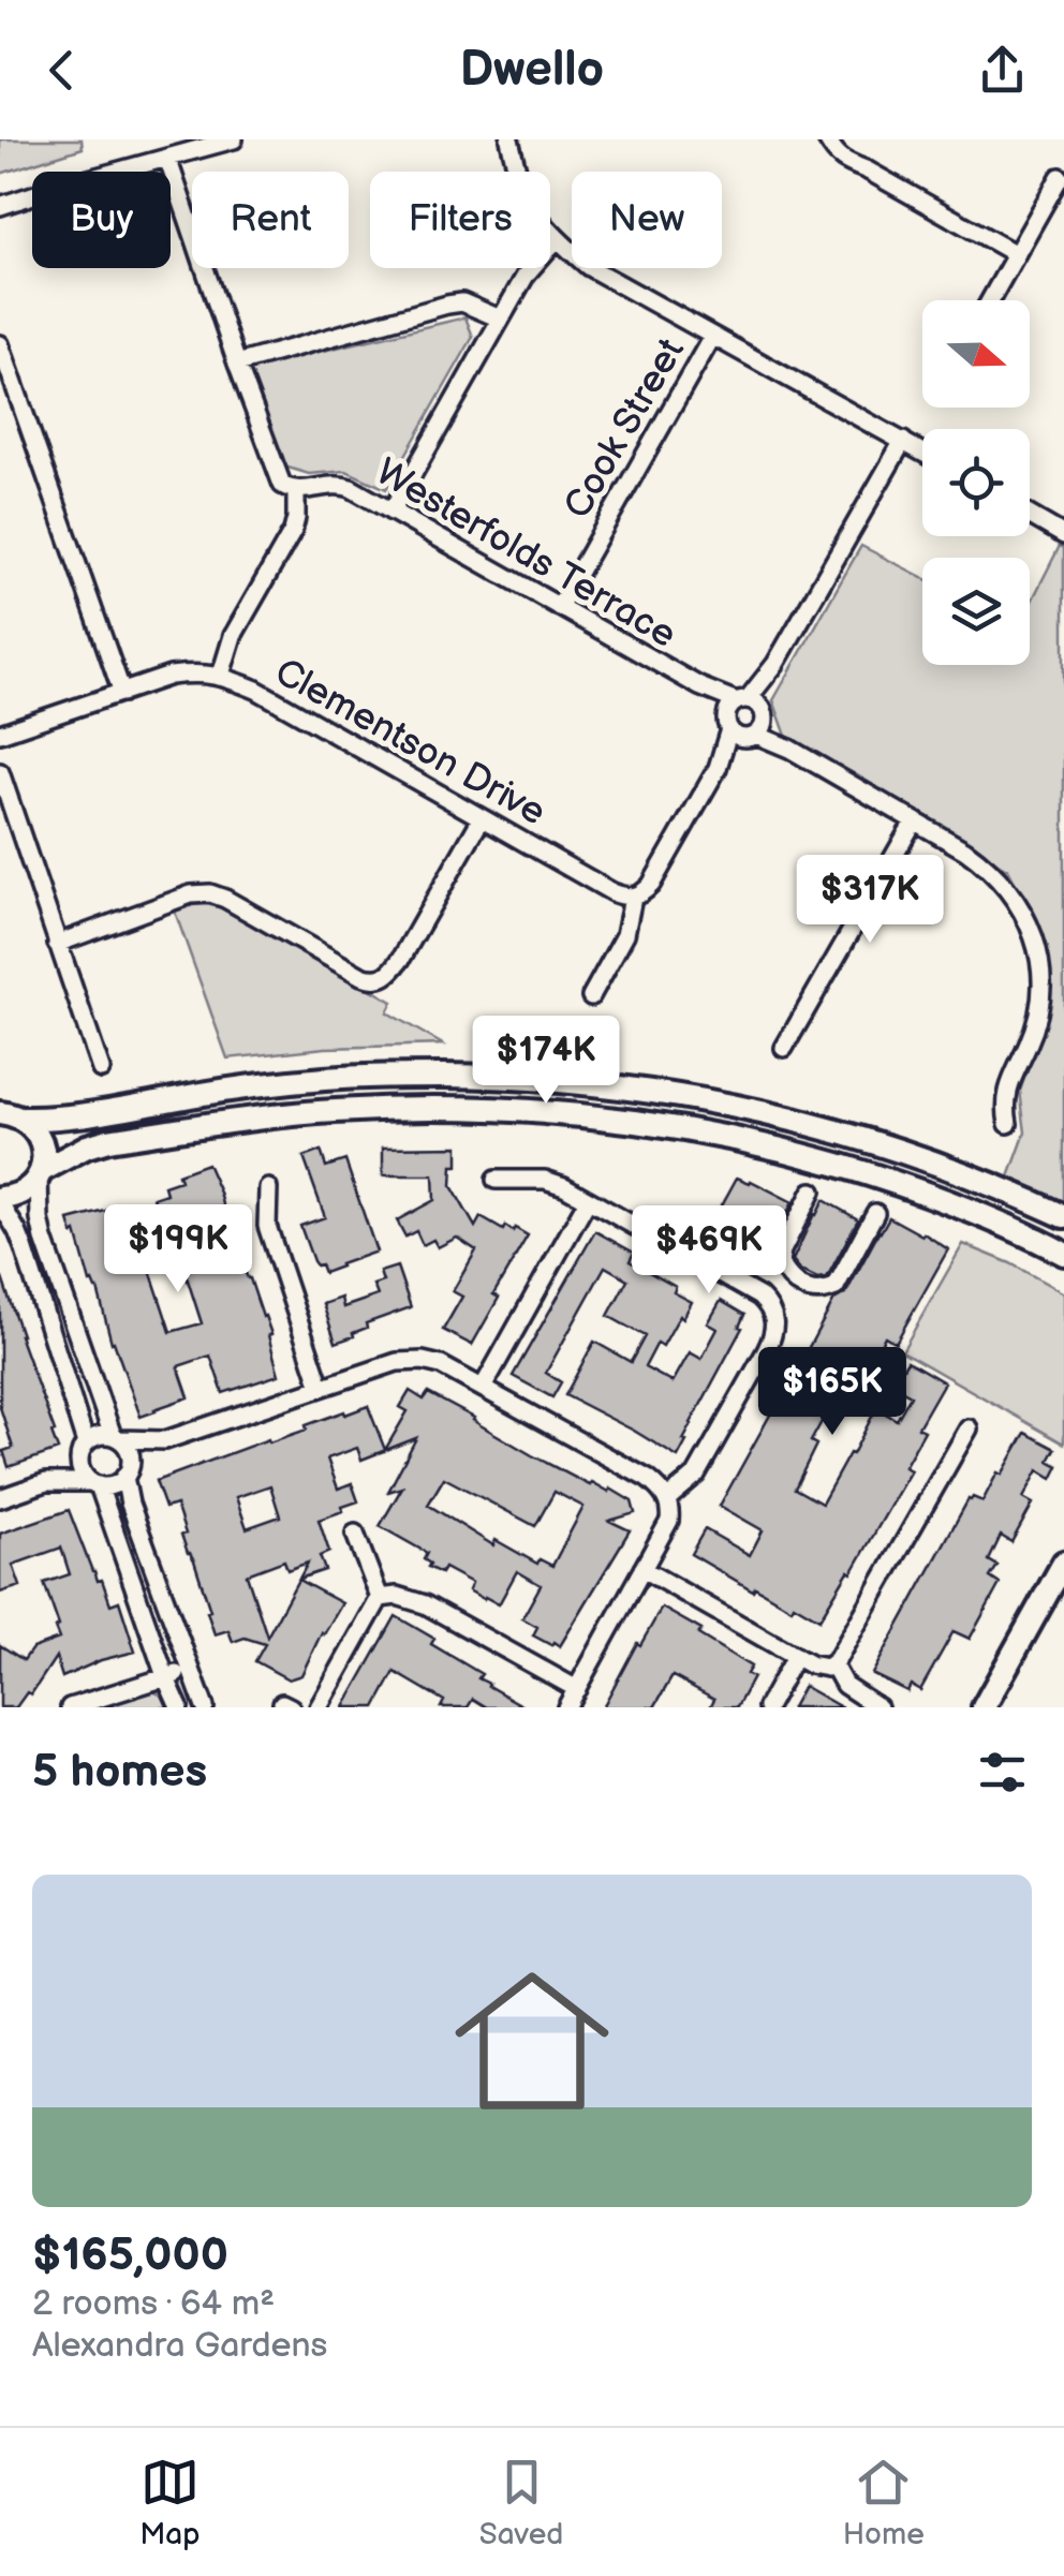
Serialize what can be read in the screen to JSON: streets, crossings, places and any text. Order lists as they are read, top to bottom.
{
  "streets": {
    "street": ["Cook Street", "Westerfolds Terrace", "Clementson Drive"]
  },
  "crossings": [
    ["Cook Street", "Westerfolds Terrace"]
  ],
  "north": "right",
  "page": {
    "header": "Dwello",
    "chip": [
      "Buy",
      "Rent",
      "Filters",
      "New"
    ],
    "price": [
      "$317K",
      "$174K",
      "$199K",
      "$469K",
      "$165K"
    ],
    "heading": "5 homes",
    "list": [
      {
        "name": "$165,000",
        "note": "2 rooms · 64 m² · Alexandra Gardens"
      }
    ],
    "tabs": ["Map", "Saved", "Home"]
  }
}
